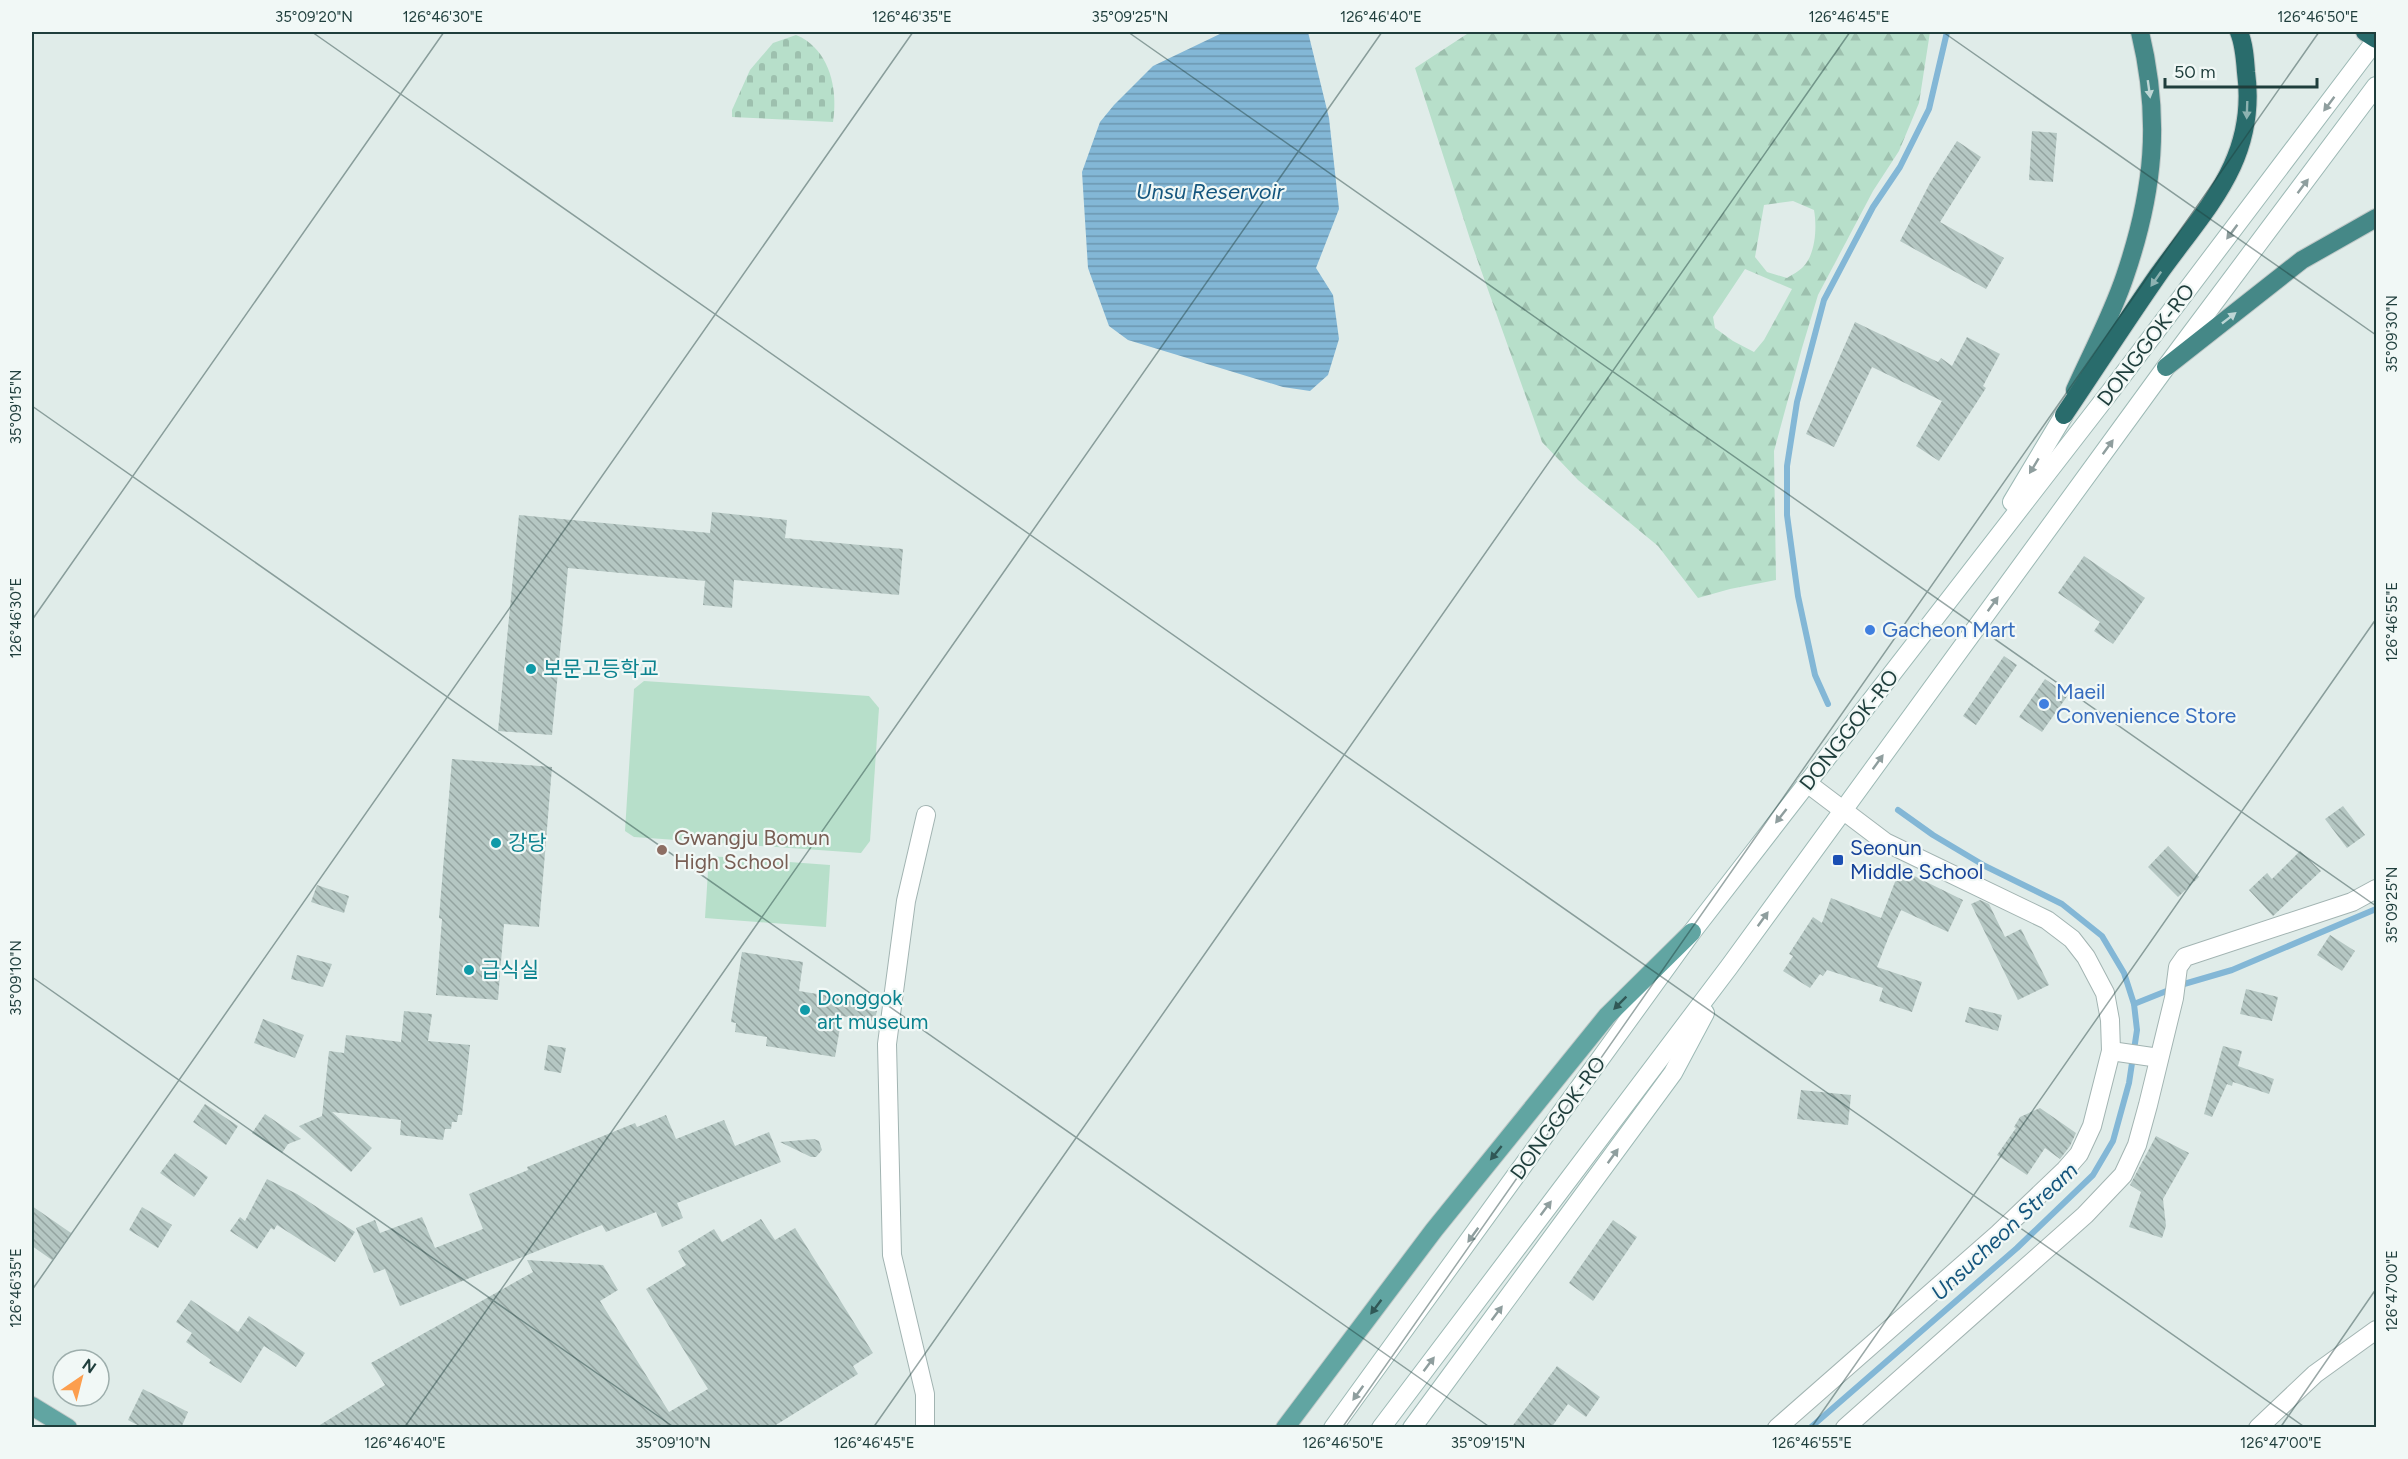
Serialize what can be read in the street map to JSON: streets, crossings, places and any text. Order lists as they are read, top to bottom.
{
  "streets": {
    "main road": ["DONGGOK-RO"]
  },
  "water": ["Unsu Reservoir", "Unsucheon Stream"],
  "places": {
    "other": [
      "Gacheon Mart",
      "보문고등학교",
      "Maeil Convenience Store",
      "강당",
      "Gwangju Bomun High School",
      "급식실",
      "Donggok art museum"
    ],
    "transit": ["Seonun Middle School"]
  },
  "scale_bar": "50 m",
  "north": "top right",
  "coordinates": [
    "35°09'20\"N",
    "126°46'30\"E",
    "126°46'35\"E",
    "35°09'25\"N",
    "126°46'40\"E",
    "126°46'45\"E",
    "126°46'50\"E",
    "35°09'30\"N",
    "35°09'15\"N",
    "126°46'55\"E",
    "35°09'10\"N",
    "126°47'00\"E"
  ]
}
